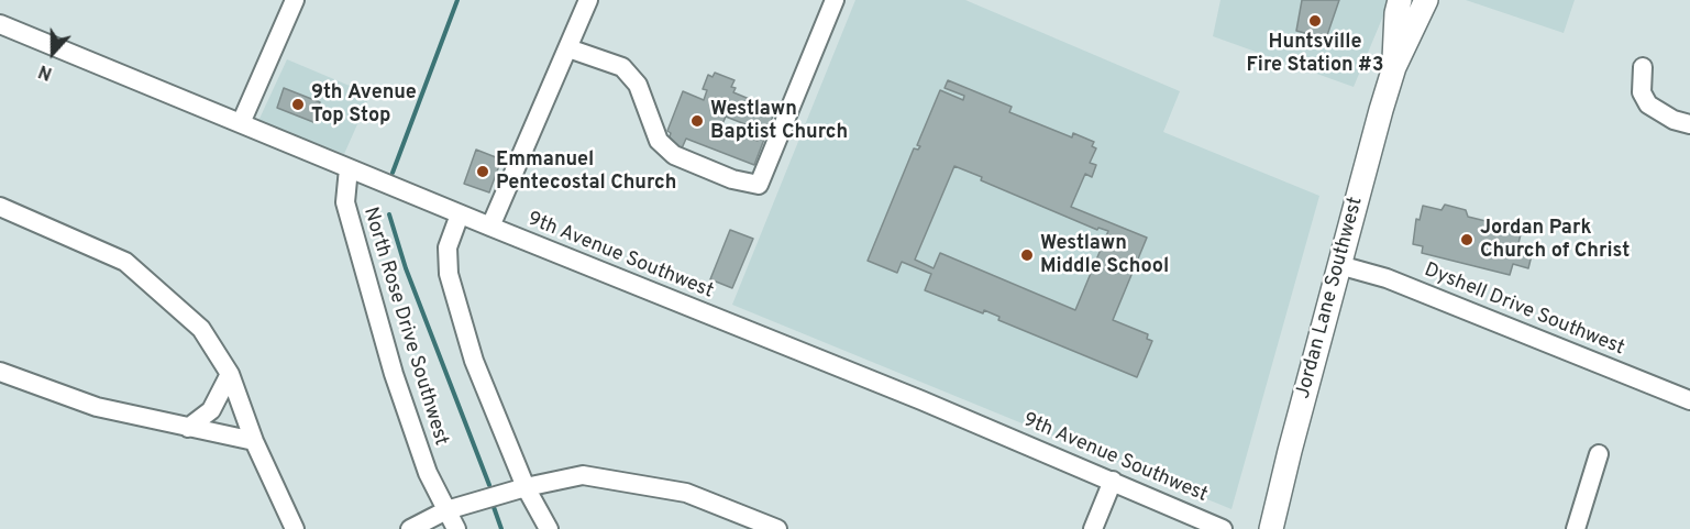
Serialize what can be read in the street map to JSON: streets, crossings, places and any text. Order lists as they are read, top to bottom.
{
  "streets": {
    "main road": ["Jordan Lane Southwest"],
    "street": ["9th Avenue Southwest", "Dyshell Drive Southwest", "North Rose Drive Southwest"]
  },
  "crossings": [
    ["9th Avenue Southwest", "North Rose Drive Southwest"],
    ["Jordan Lane Southwest", "Dyshell Drive Southwest"]
  ],
  "places": [
    "Huntsville Fire Station #3",
    "9th Avenue Top Stop",
    "Westlawn Baptist Church",
    "Emmanuel Pentecostal Church",
    "Jordan Park Church of Christ",
    "Westlawn Middle School"
  ],
  "north": "bottom"
}
